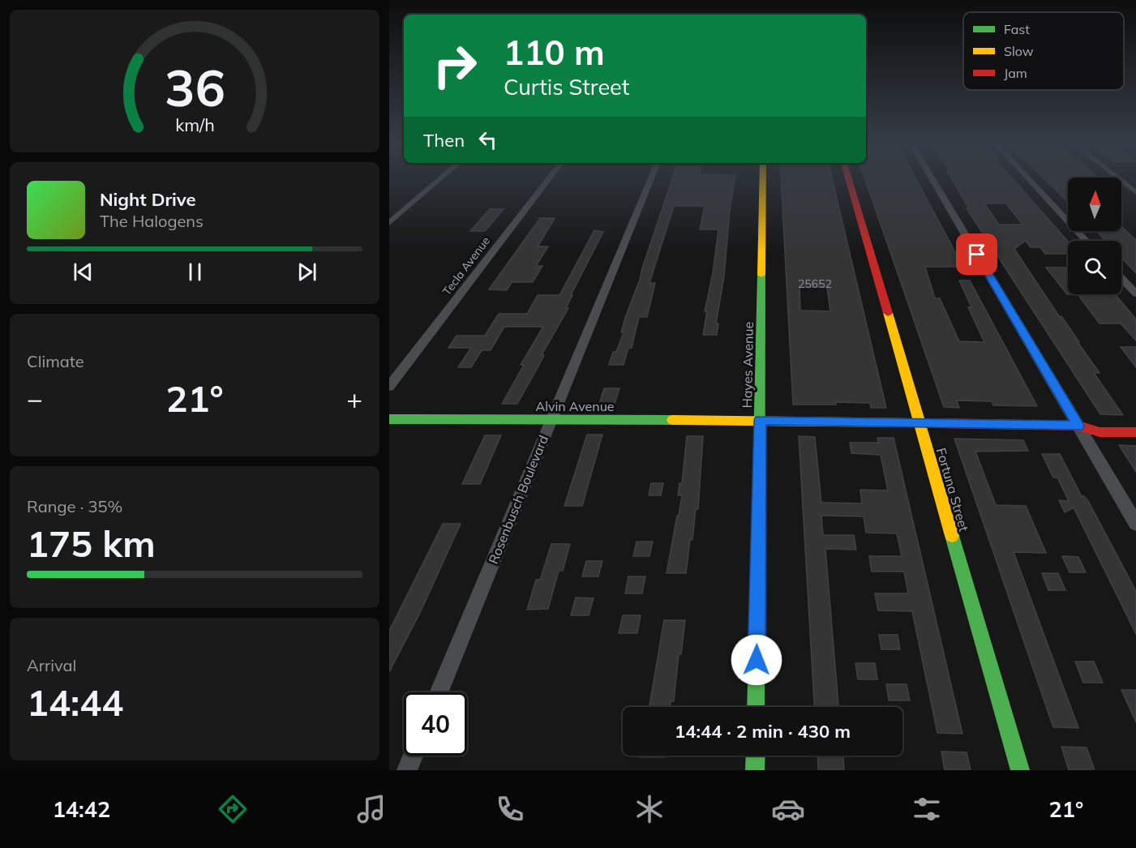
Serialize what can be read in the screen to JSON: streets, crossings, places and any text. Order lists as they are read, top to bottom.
{
  "streets": {
    "street": [
      "Tecla Avenue",
      "Hayes Avenue",
      "Alvin Avenue",
      "Fortuna Street",
      "Rosenbusch Boulevard"
    ]
  },
  "crossings": [
    ["Hayes Avenue", "Alvin Avenue"],
    ["Alvin Avenue", "Fortuna Street"],
    ["Alvin Avenue", "Rosenbusch Boulevard"]
  ],
  "house_numbers": ["25652"],
  "legend": ["Fast", "Slow", "Jam"],
  "north": "top",
  "page": {
    "turn": ["110 m", "Curtis Street"],
    "then": "Then",
    "song": ["Night Drive", "The Halogens"],
    "tile": [
      "Climate",
      ["Range · 35%", "175 km"],
      ["Arrival", "14:44"]
    ],
    "heat": ["−", "21°", "+"],
    "limit": "40",
    "trip": "14:44 · 2 min · 430 m",
    "tabs": ["14:42", "21°"],
    "gauge": ["36", "km/h"]
  }
}
